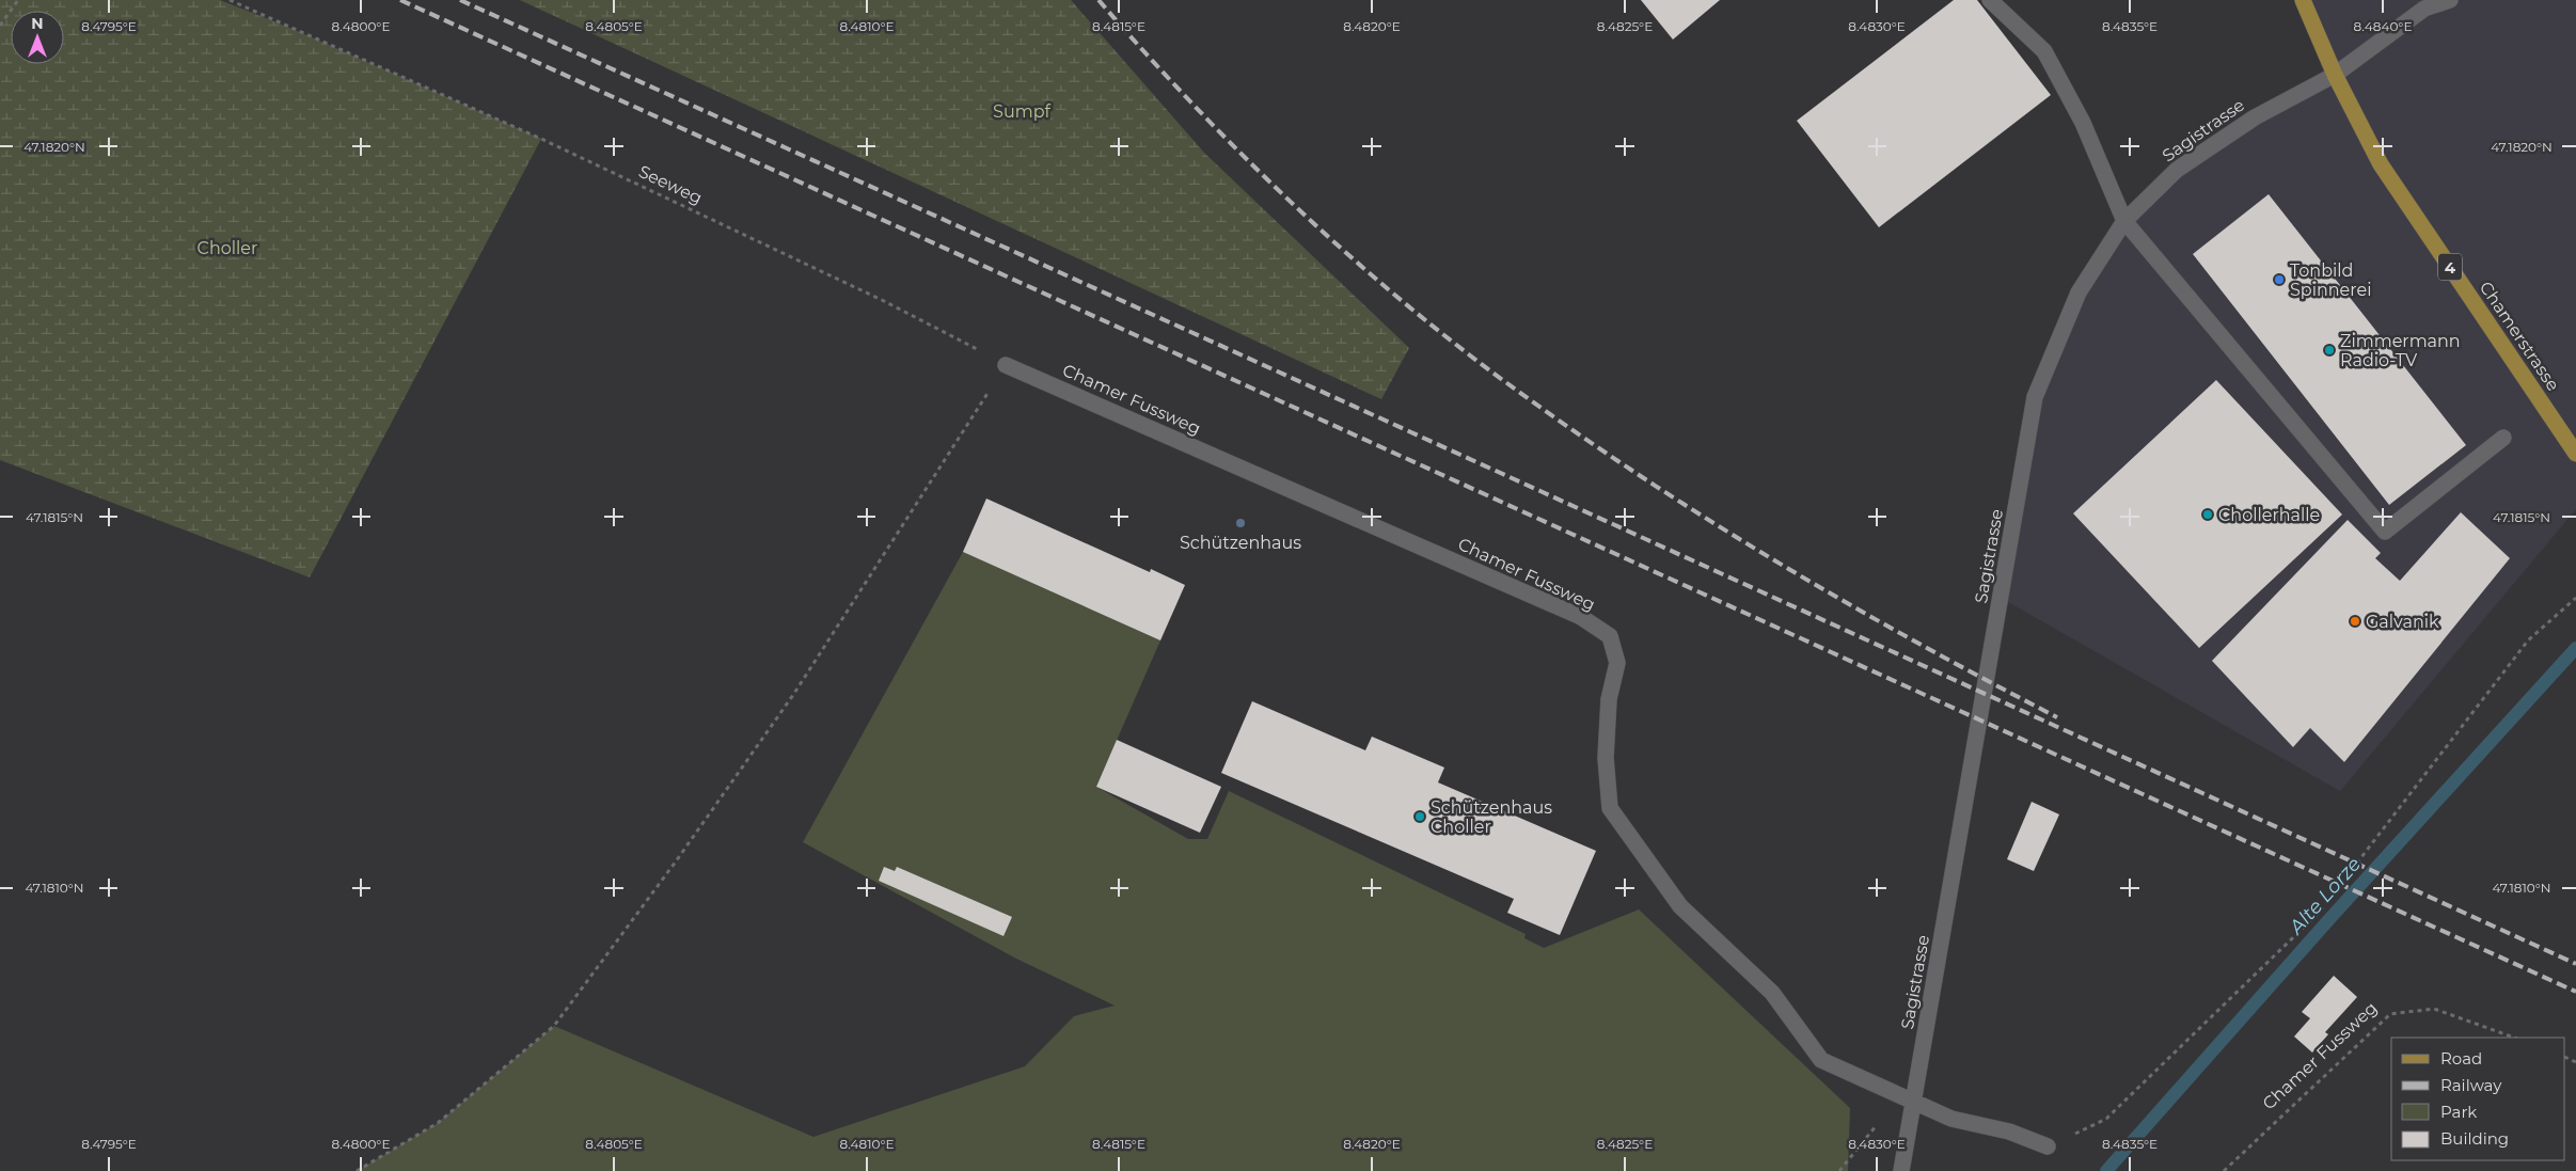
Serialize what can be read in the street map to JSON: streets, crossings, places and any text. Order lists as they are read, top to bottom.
{
  "streets": {
    "main road": ["4", "Chamerstrasse"],
    "street": ["Sagistrasse", "Chamer Fussweg"],
    "path": ["Seeweg"]
  },
  "crossings": [
    ["Sagistrasse", "4"],
    ["Sagistrasse", "Chamerstrasse"],
    ["Sagistrasse", "Chamer Fussweg"],
    ["Seeweg", "Chamer Fussweg"],
    ["4", "Chamerstrasse"]
  ],
  "water": ["Alte Lorze"],
  "parks": ["Sumpf", "Choller"],
  "places": [
    "Tonbild Spinnerei",
    "Zimmermann Radio-TV",
    "Chollerhalle",
    "Schützenhaus",
    "Galvanik",
    "Schützenhaus Choller"
  ],
  "legend": [
    "Road",
    "Railway",
    "Park",
    "Building"
  ],
  "north": "top",
  "coordinates": [
    "8.4795°E",
    "8.4800°E",
    "8.4805°E",
    "8.4810°E",
    "8.4815°E",
    "8.4820°E",
    "8.4825°E",
    "8.4830°E",
    "8.4835°E",
    "8.4840°E",
    "47.1820°N",
    "47.1815°N",
    "47.1810°N"
  ]
}
